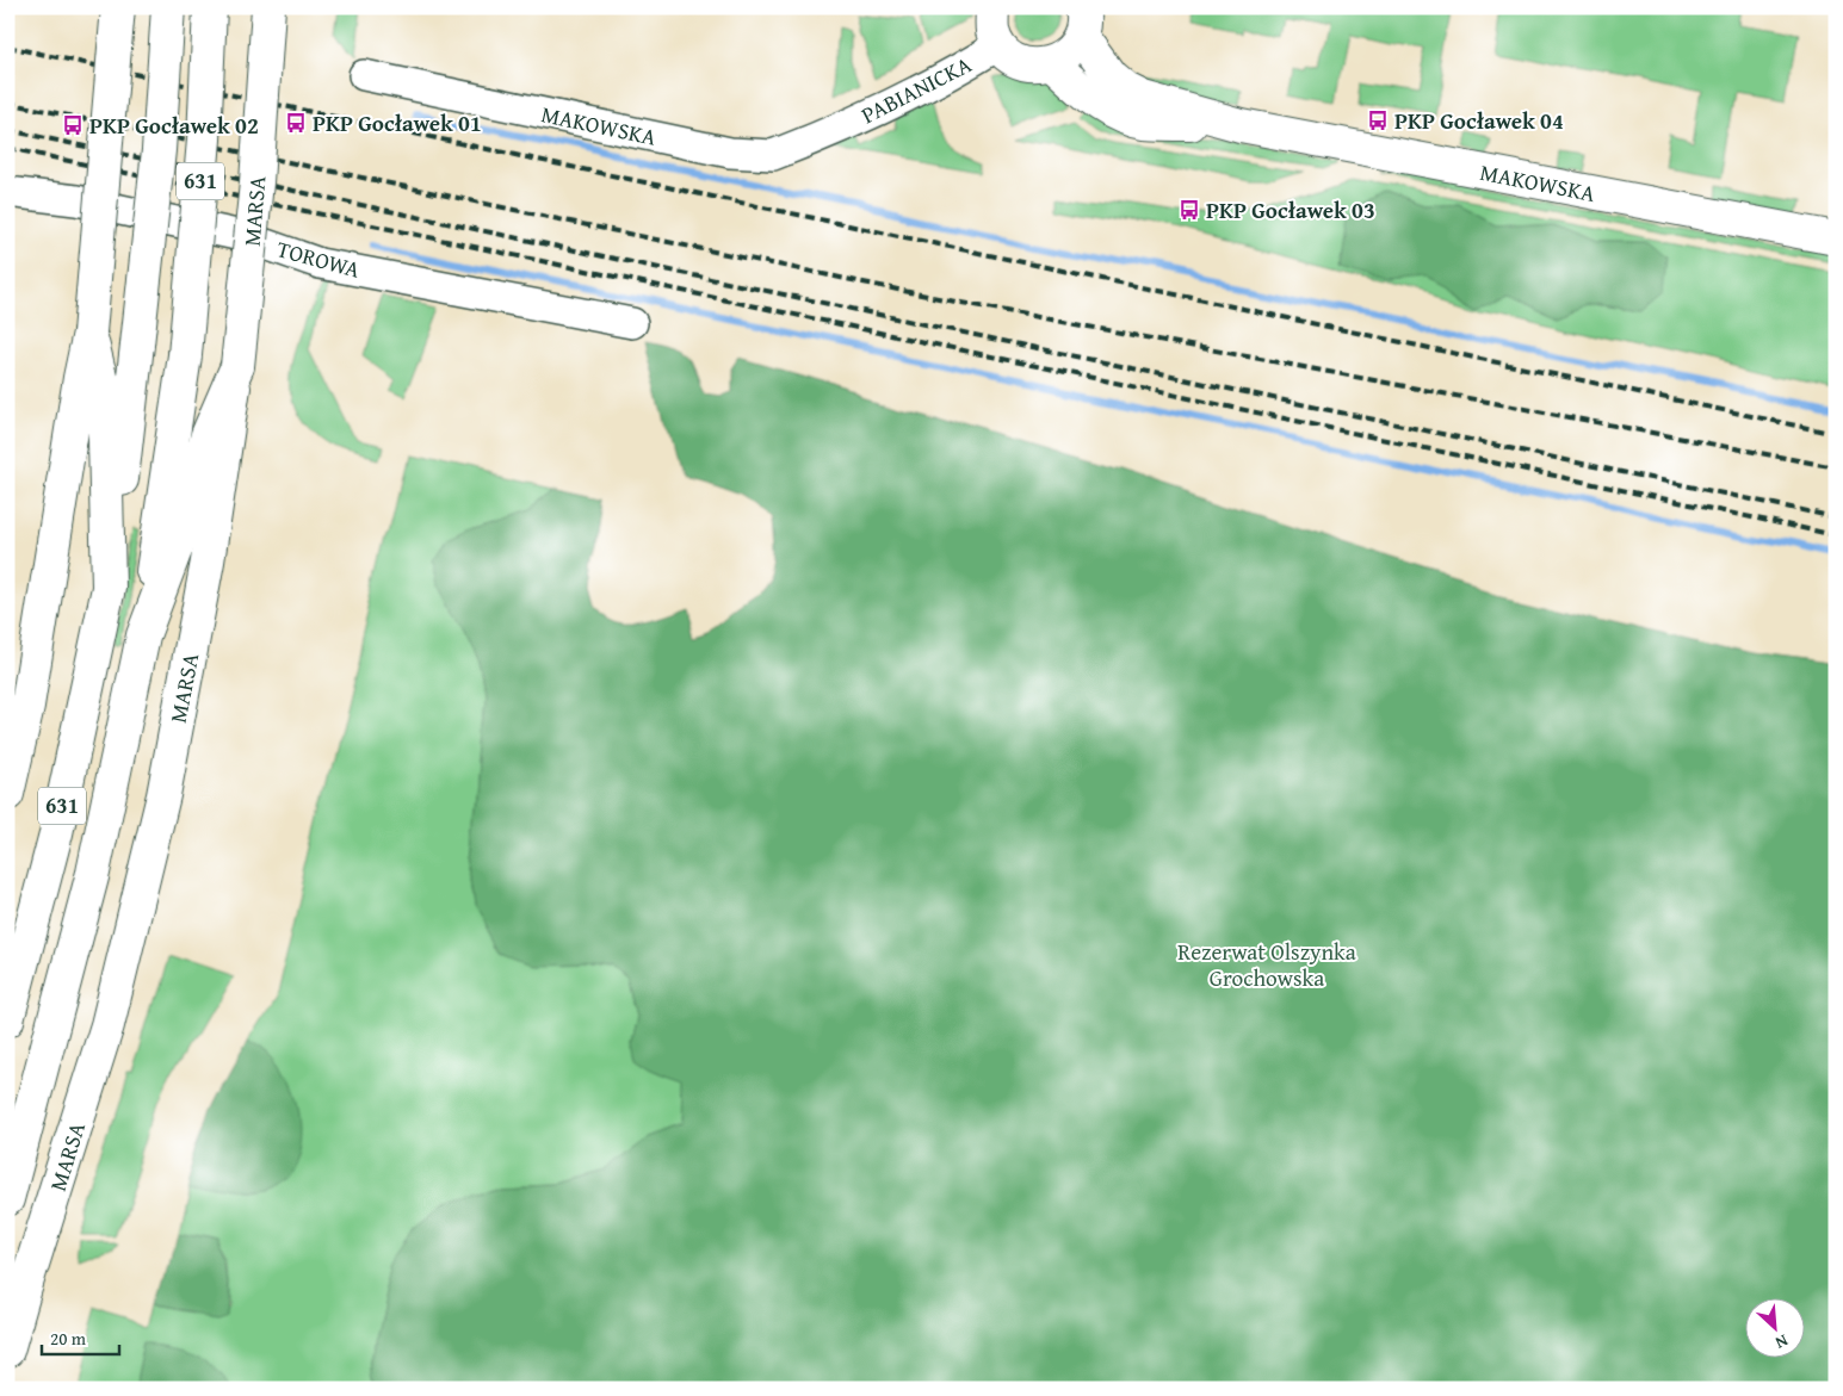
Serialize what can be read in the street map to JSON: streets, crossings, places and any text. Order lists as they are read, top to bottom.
{
  "streets": {
    "main road": ["MAKOWSKA", "631", "MARSA"],
    "street": ["PABIANICKA", "TOROWA"]
  },
  "crossings": [
    ["PABIANICKA", "MAKOWSKA"]
  ],
  "parks": ["Rezerwat Olszynka Grochowska"],
  "places": {
    "bus stop": [
      "PKP Gocławek 04",
      "PKP Gocławek 01",
      "PKP Gocławek 02",
      "PKP Gocławek 03"
    ]
  },
  "scale_bar": "20 m",
  "north": "bottom right"
}
